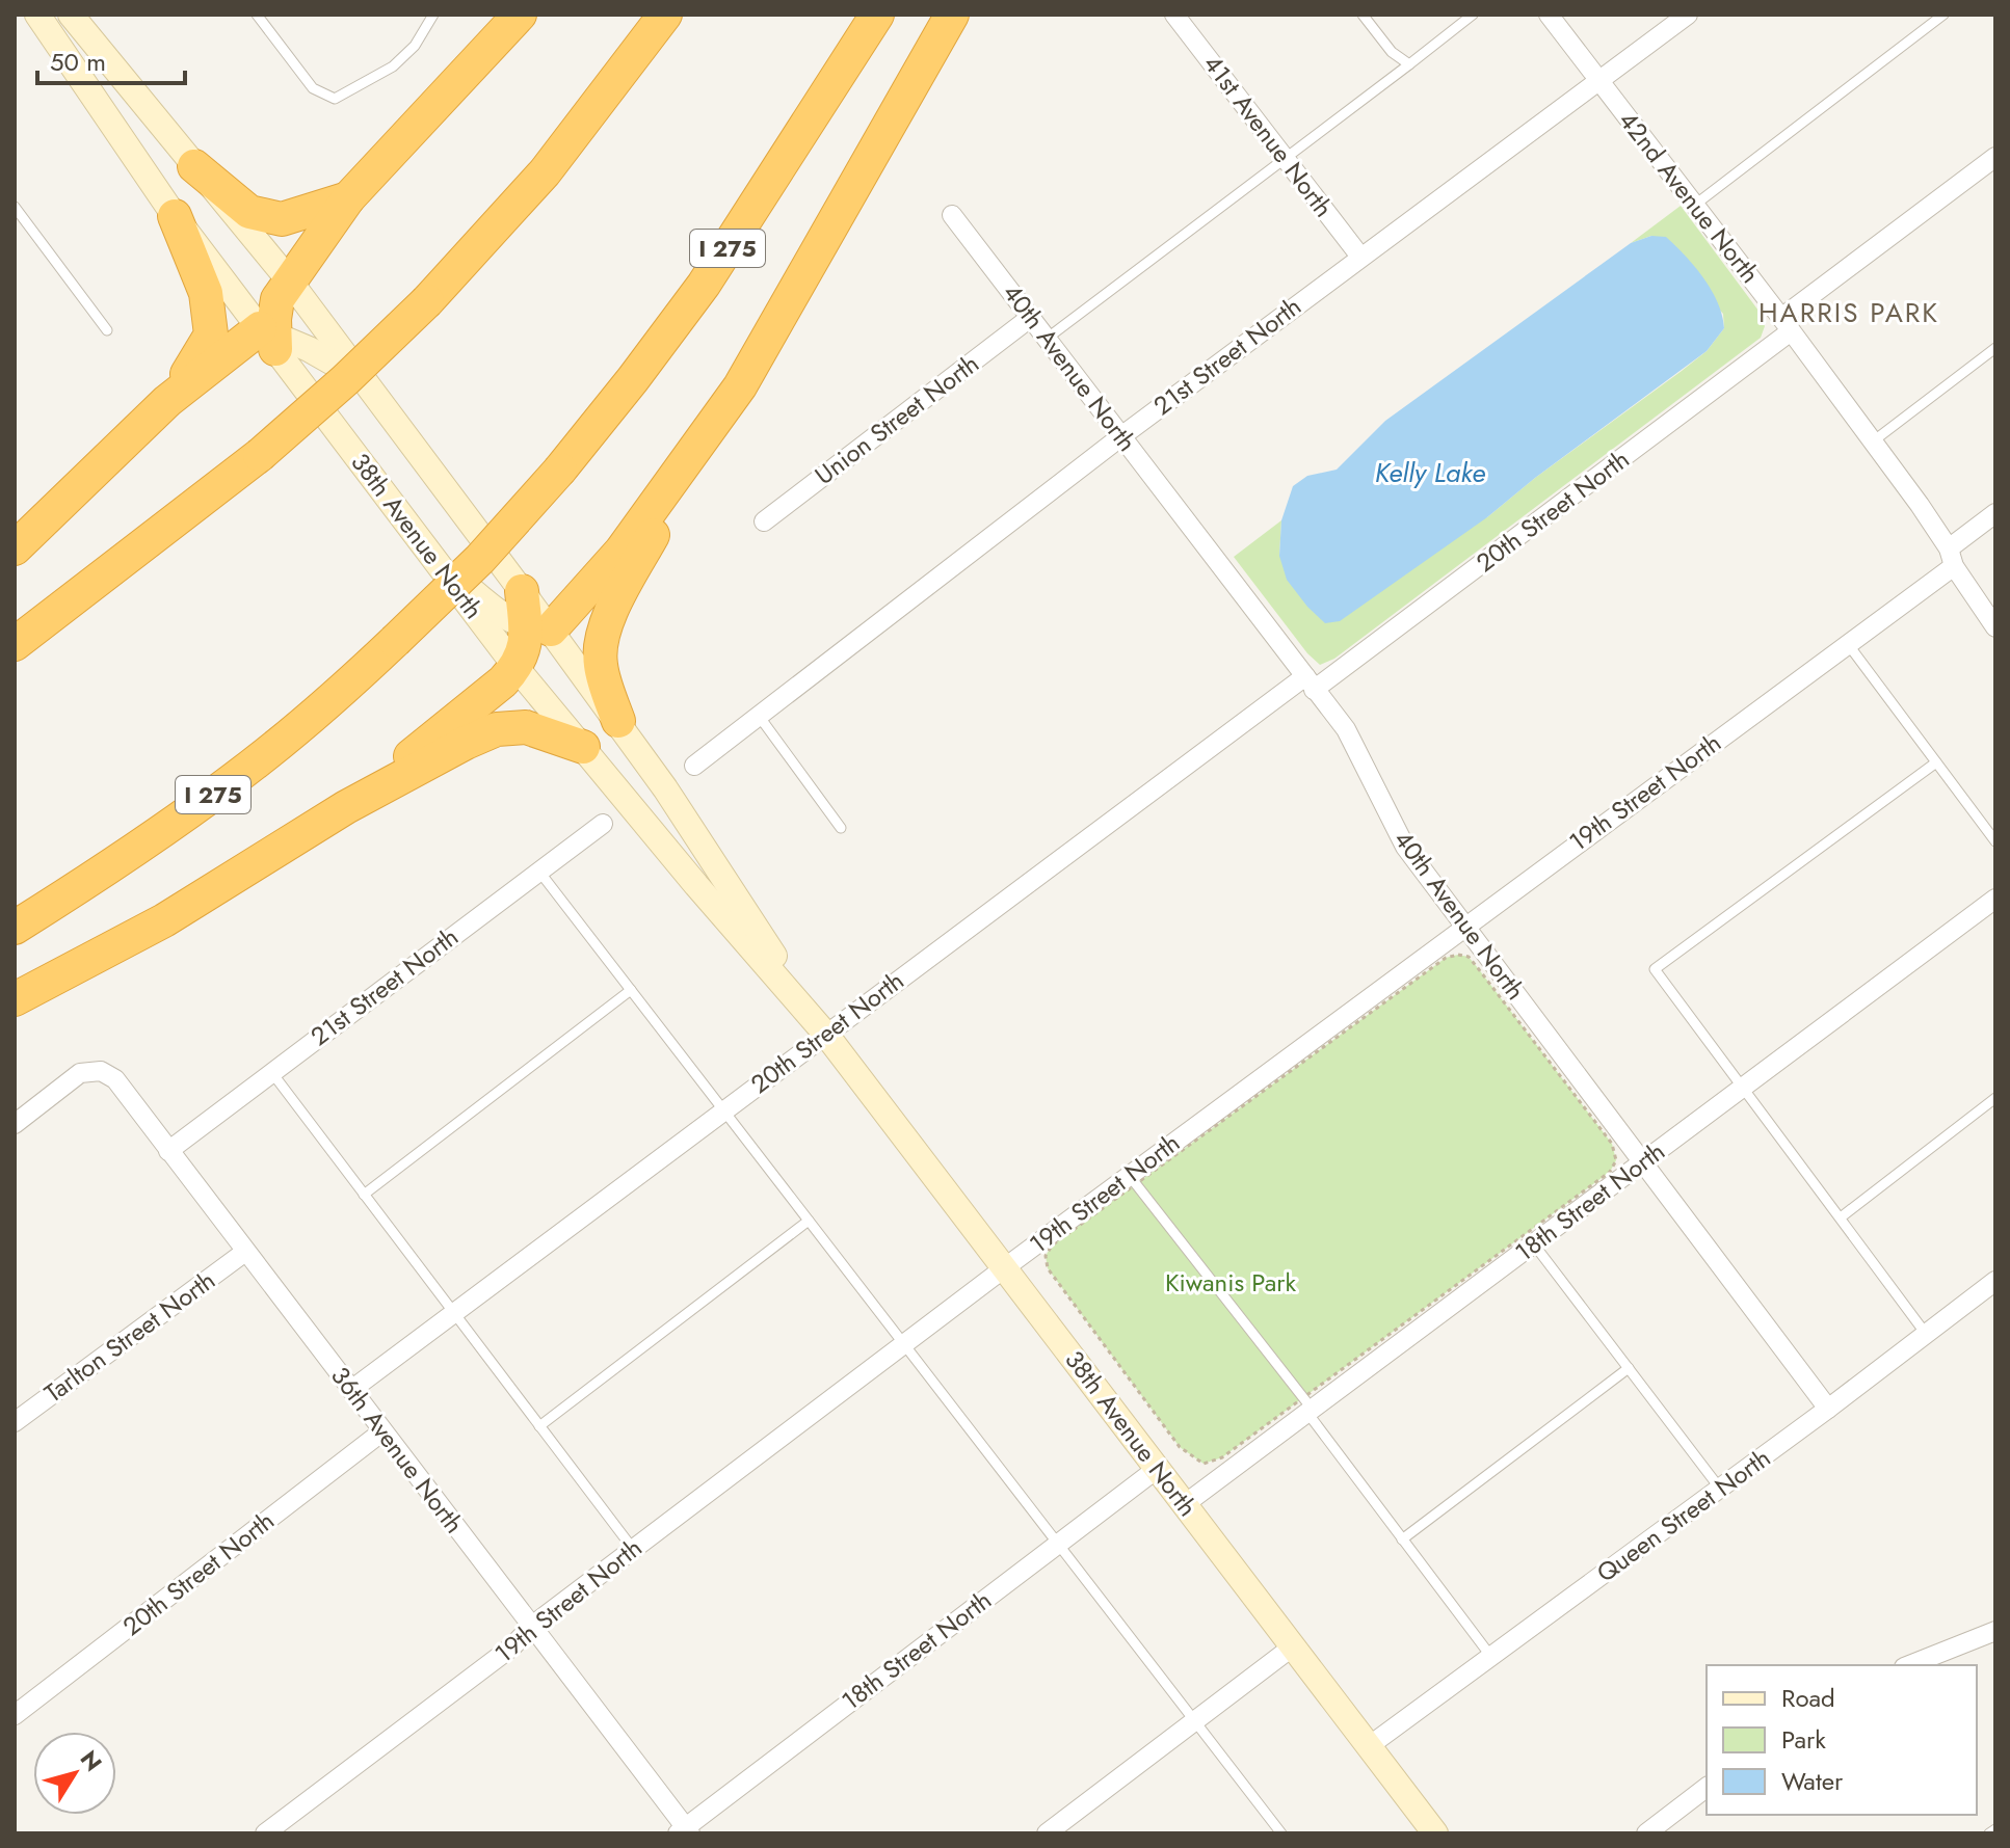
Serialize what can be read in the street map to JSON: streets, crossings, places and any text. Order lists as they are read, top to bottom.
{
  "streets": {
    "highway": ["I 275"],
    "main road": ["38th Avenue North"],
    "street": [
      "41st Avenue North",
      "42nd Avenue North",
      "21st Street North",
      "40th Avenue North",
      "Union Street North",
      "20th Street North",
      "19th Street North",
      "18th Street North",
      "Tarlton Street North",
      "36th Avenue North",
      "Queen Street North"
    ]
  },
  "crossings": [
    ["41st Avenue North", "21st Street North"],
    ["42nd Avenue North", "21st Street North"],
    ["42nd Avenue North", "20th Street North"],
    ["42nd Avenue North", "19th Street North"],
    ["21st Street North", "40th Avenue North"],
    ["21st Street North", "36th Avenue North"],
    ["40th Avenue North", "Union Street North"],
    ["40th Avenue North", "20th Street North"],
    ["40th Avenue North", "19th Street North"],
    ["40th Avenue North", "18th Street North"],
    ["40th Avenue North", "Queen Street North"],
    ["20th Street North", "38th Avenue North"],
    ["20th Street North", "36th Avenue North"],
    ["38th Avenue North", "19th Street North"],
    ["38th Avenue North", "18th Street North"],
    ["38th Avenue North", "Queen Street North"],
    ["19th Street North", "36th Avenue North"],
    ["18th Street North", "36th Avenue North"],
    ["Tarlton Street North", "36th Avenue North"]
  ],
  "districts": ["HARRIS PARK"],
  "water": ["Kelly Lake"],
  "parks": ["Kiwanis Park"],
  "legend": ["Road", "Park", "Water"],
  "scale_bar": "50 m",
  "north": "top right"
}
